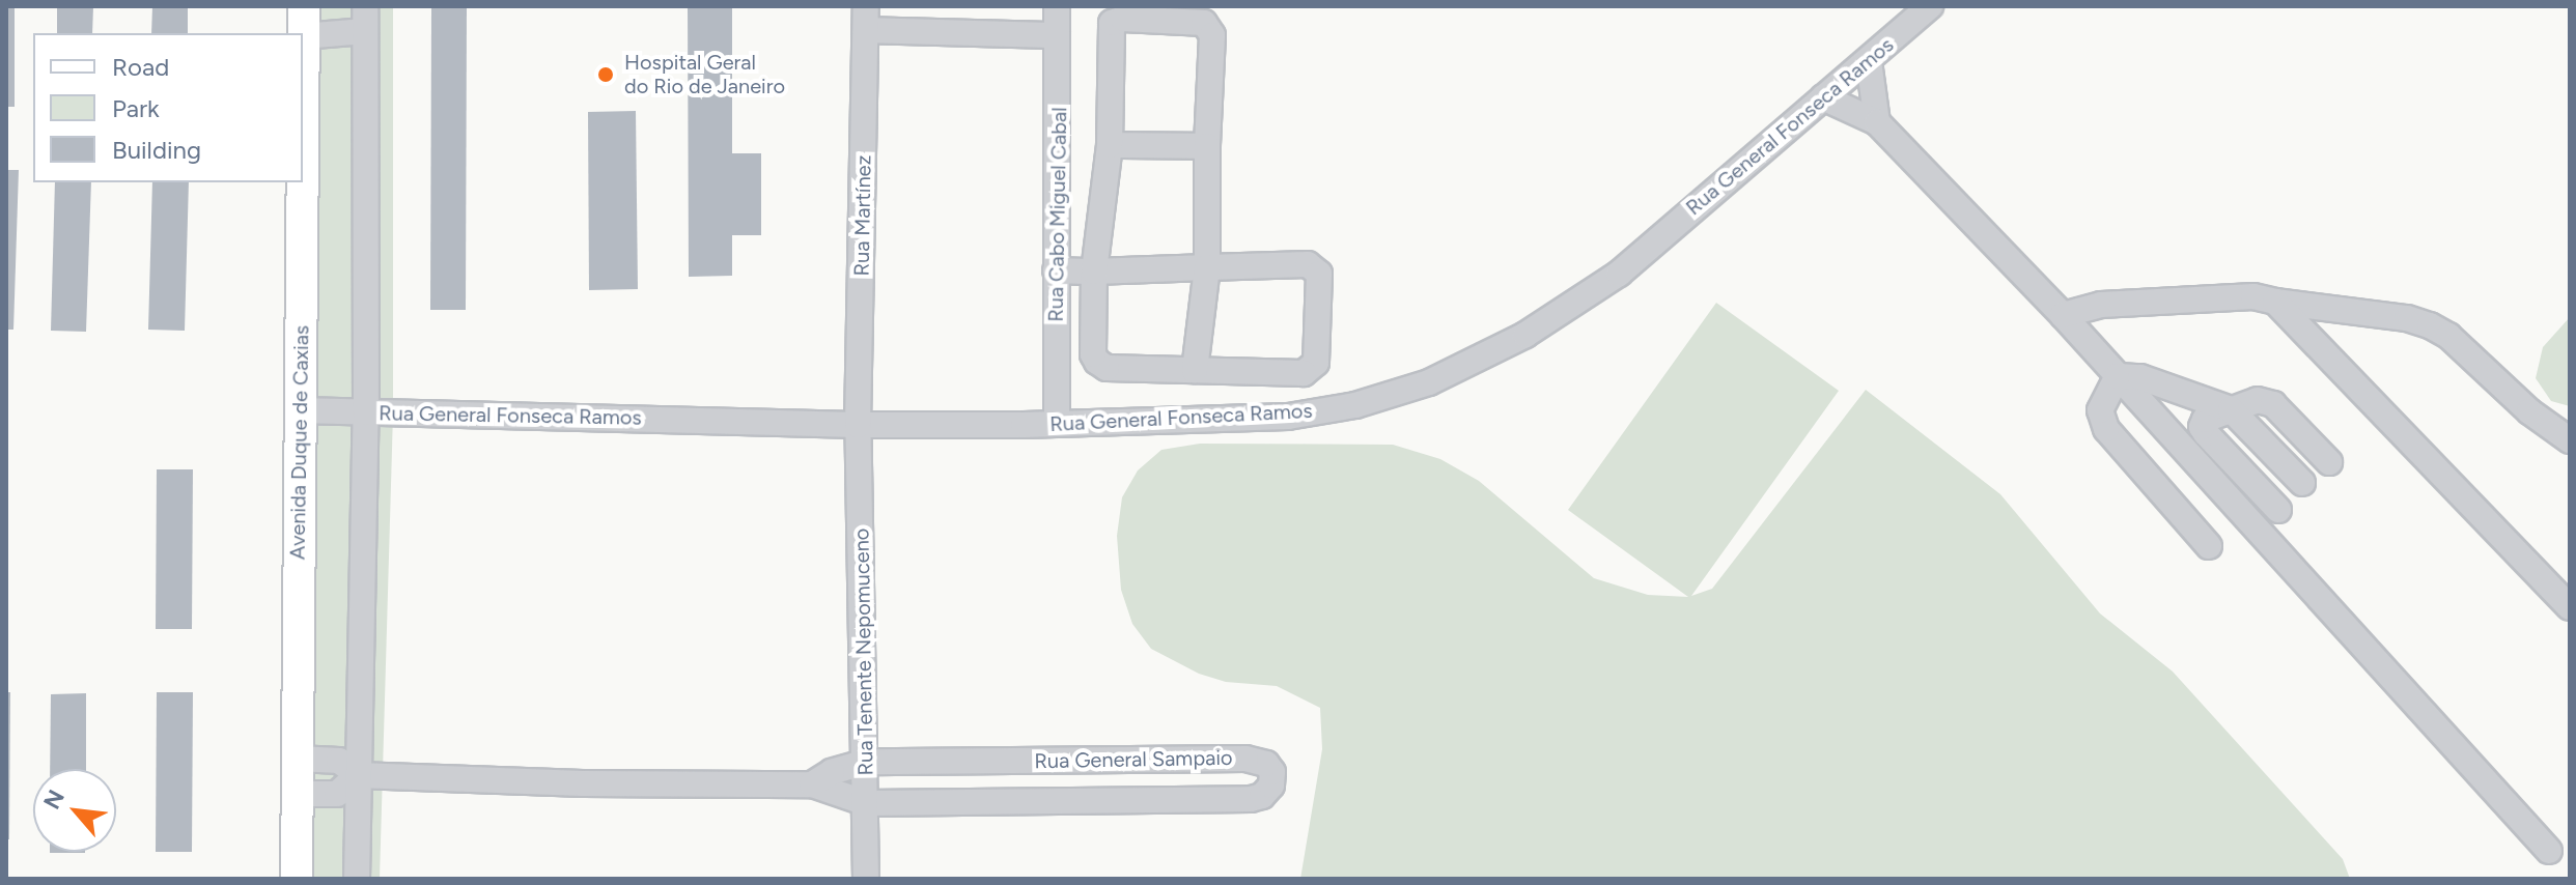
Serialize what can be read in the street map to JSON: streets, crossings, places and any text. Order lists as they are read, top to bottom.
{
  "streets": {
    "main road": ["Avenida Duque de Caxias"],
    "street": [
      "Rua General Fonseca Ramos",
      "Rua Cabo Miguel Cabal",
      "Rua Martínez",
      "Rua Tenente Nepomuceno",
      "Rua General Sampaio"
    ]
  },
  "crossings": [
    ["Rua General Fonseca Ramos", "Rua Cabo Miguel Cabal"],
    ["Rua General Fonseca Ramos", "Rua Martínez"],
    ["Rua General Fonseca Ramos", "Avenida Duque de Caxias"],
    ["Rua General Fonseca Ramos", "Rua Tenente Nepomuceno"],
    ["Rua Martínez", "Rua Tenente Nepomuceno"],
    ["Avenida Duque de Caxias", "Rua General Sampaio"],
    ["Rua Tenente Nepomuceno", "Rua General Sampaio"]
  ],
  "places": ["Hospital Geral do Rio de Janeiro"],
  "legend": ["Road", "Park", "Building"],
  "north": "top left"
}
